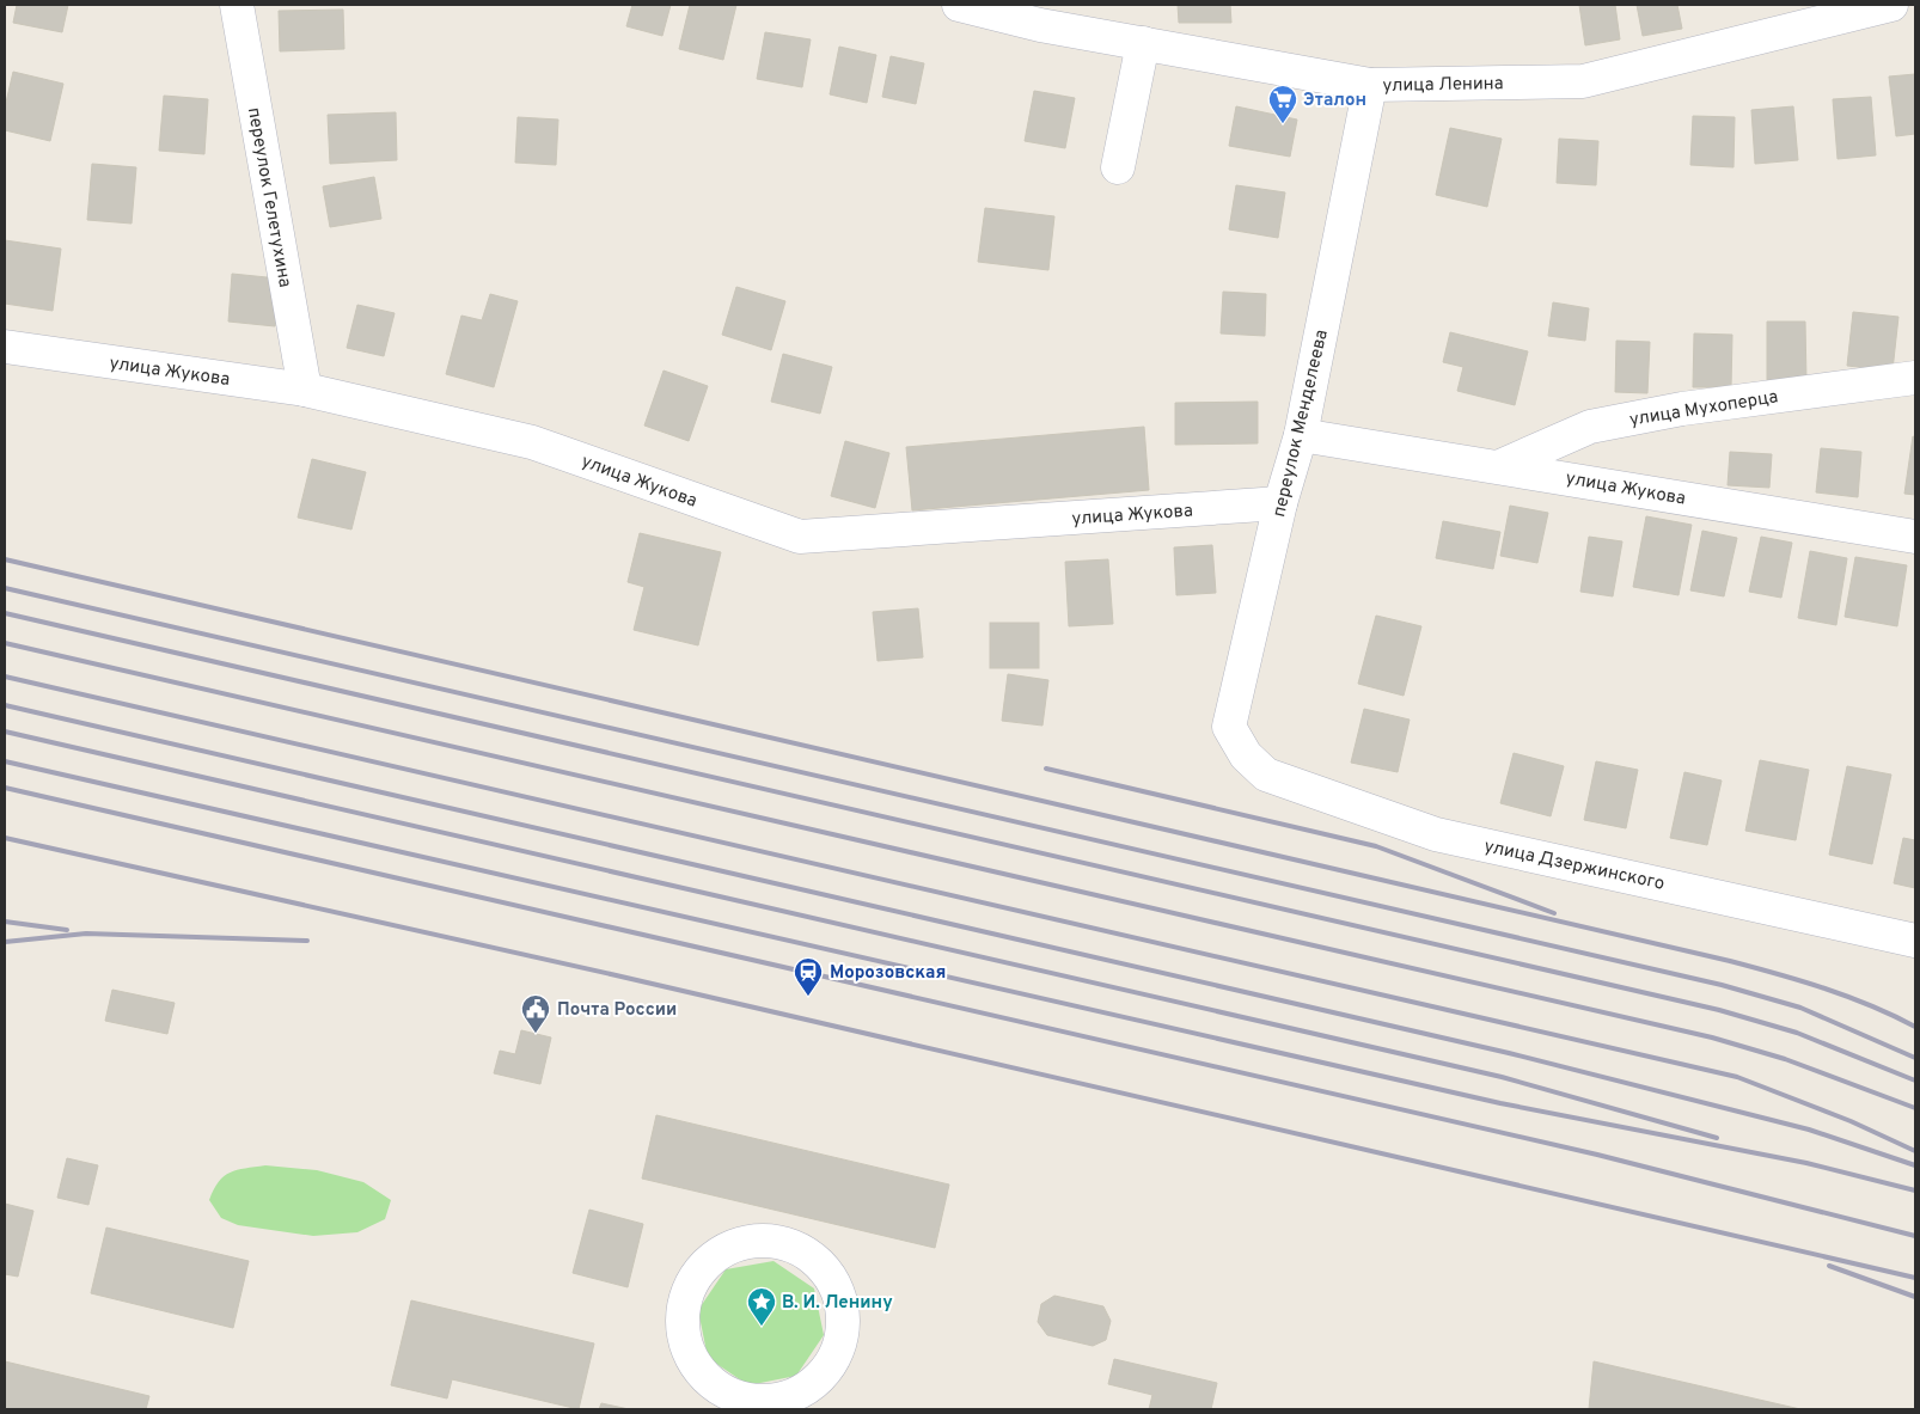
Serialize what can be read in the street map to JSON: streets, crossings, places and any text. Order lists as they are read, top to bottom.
{
  "streets": {
    "street": [
      "улица Ленина",
      "переулок Гелетухина",
      "улица Жукова",
      "улица Мухоперца",
      "переулок Менделеева",
      "улица Дзержинского"
    ]
  },
  "crossings": [
    ["улица Ленина", "переулок Менделеева"],
    ["переулок Гелетухина", "улица Жукова"],
    ["улица Жукова", "улица Мухоперца"],
    ["улица Жукова", "переулок Менделеева"],
    ["переулок Менделеева", "улица Дзержинского"]
  ],
  "places": {
    "supermarket": ["Эталон"],
    "station": ["Морозовская"],
    "public building": ["Почта России"],
    "place": ["В. И. Ленину"]
  }
}
